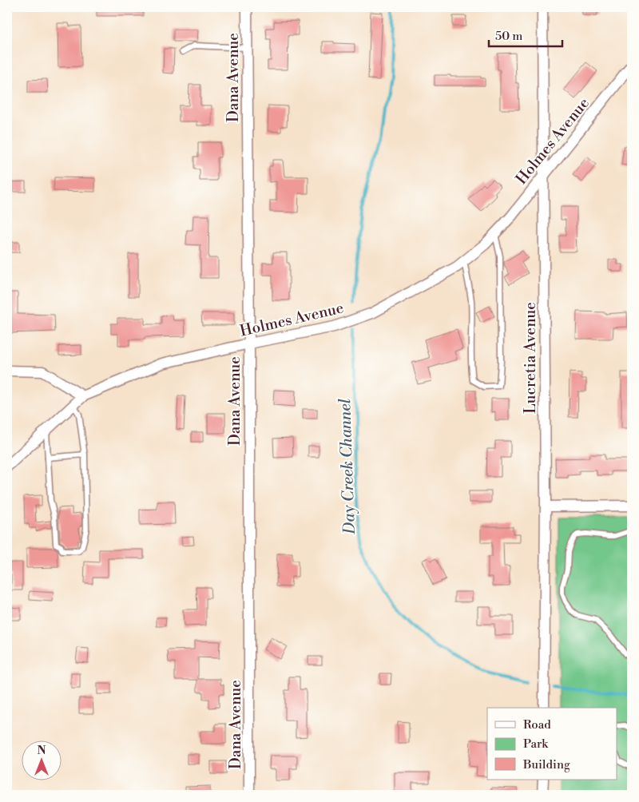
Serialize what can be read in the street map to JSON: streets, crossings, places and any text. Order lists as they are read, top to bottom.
{
  "streets": {
    "street": ["Dana Avenue", "Holmes Avenue", "Lucretia Avenue"]
  },
  "crossings": [
    ["Dana Avenue", "Holmes Avenue"],
    ["Holmes Avenue", "Lucretia Avenue"]
  ],
  "water": ["Day Creek Channel"],
  "legend": ["Road", "Park", "Building"],
  "scale_bar": "50 m",
  "north": "top"
}
